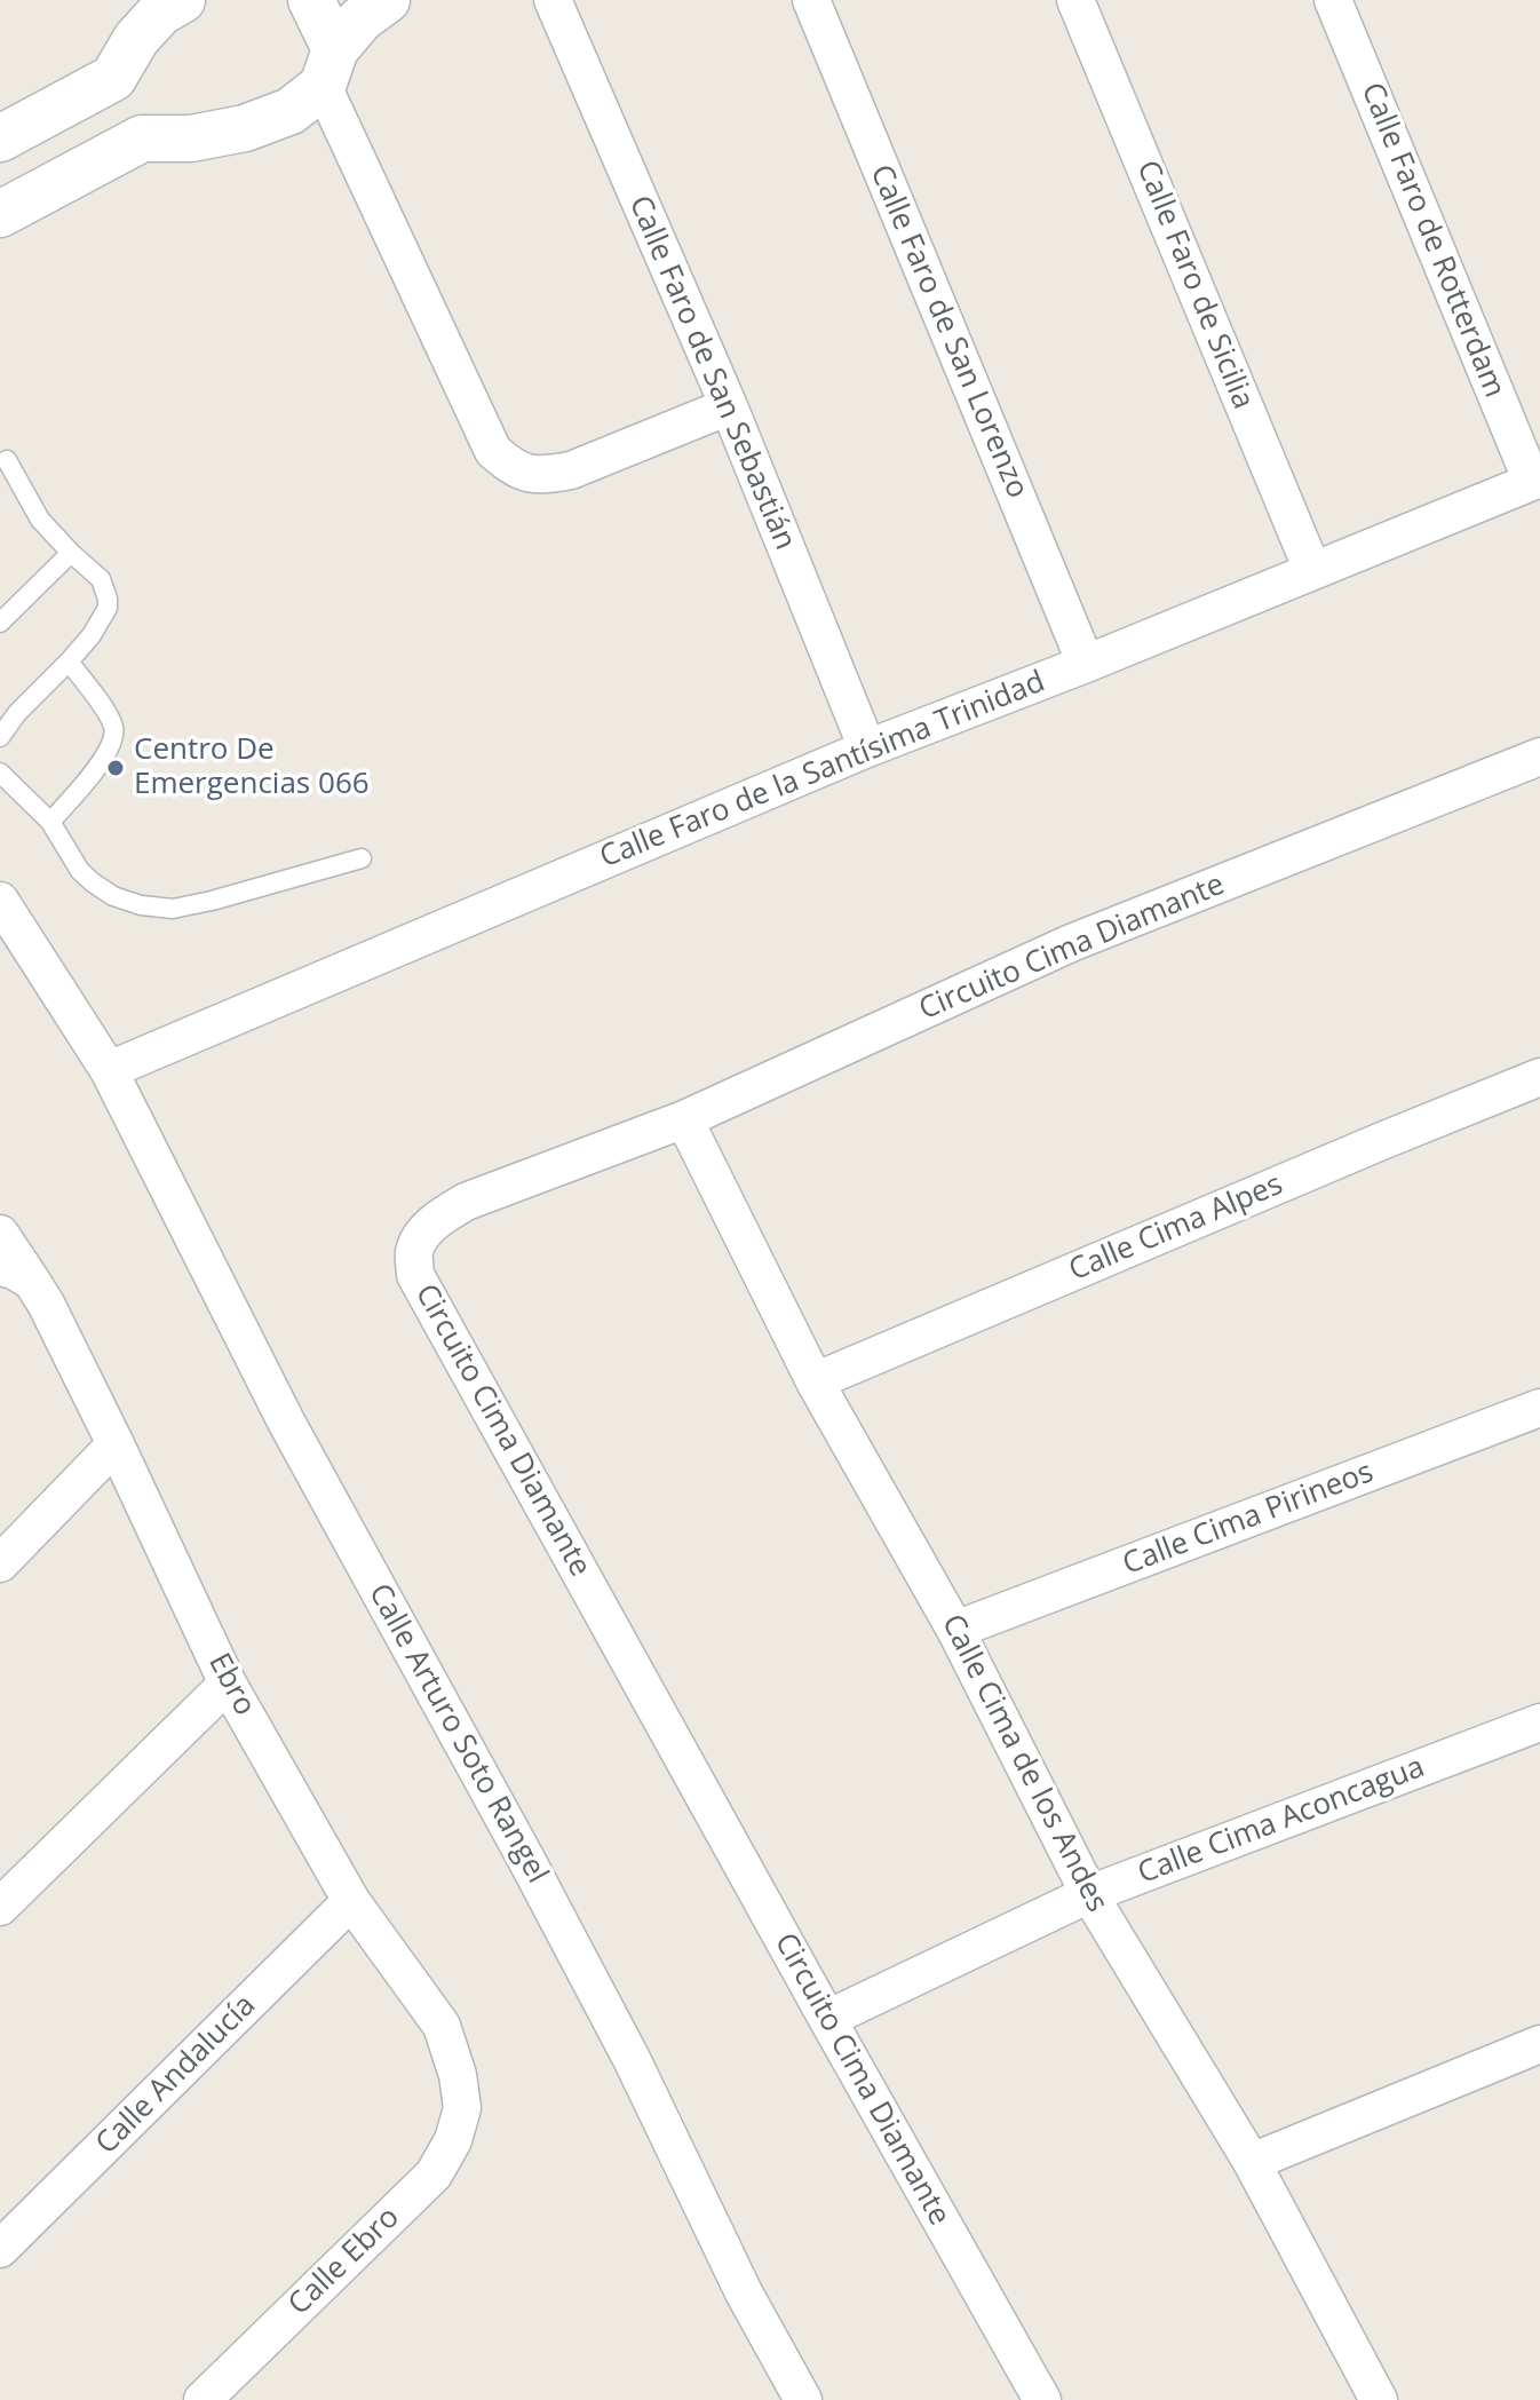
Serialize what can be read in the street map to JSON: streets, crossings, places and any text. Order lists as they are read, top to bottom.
{
  "streets": {
    "street": [
      "Calle Faro de Rotterdam",
      "Calle Faro de Sicilia",
      "Calle Faro de San Lorenzo",
      "Calle Faro de San Sebastián",
      "Calle Faro de la Santísima Trinidad",
      "Circuito Cima Diamante",
      "Calle Cima Alpes",
      "Calle Cima Pirineos",
      "Ebro",
      "Calle Arturo Soto Rangel",
      "Calle Cima de los Andes",
      "Calle Cima Aconcagua",
      "Calle Andalucía",
      "Calle Ebro"
    ]
  },
  "crossings": [
    ["Calle Faro de Rotterdam", "Calle Faro de la Santísima Trinidad"],
    ["Calle Faro de Sicilia", "Calle Faro de la Santísima Trinidad"],
    ["Calle Faro de San Lorenzo", "Calle Faro de la Santísima Trinidad"],
    ["Calle Faro de San Sebastián", "Calle Faro de la Santísima Trinidad"],
    ["Calle Faro de la Santísima Trinidad", "Calle Arturo Soto Rangel"],
    ["Circuito Cima Diamante", "Calle Cima de los Andes"],
    ["Circuito Cima Diamante", "Calle Cima Aconcagua"],
    ["Calle Cima Alpes", "Calle Cima de los Andes"],
    ["Calle Cima Pirineos", "Calle Cima de los Andes"],
    ["Ebro", "Calle Andalucía"],
    ["Ebro", "Calle Ebro"],
    ["Calle Cima de los Andes", "Calle Cima Aconcagua"]
  ],
  "places": ["Centro De Emergencias 066"]
}
